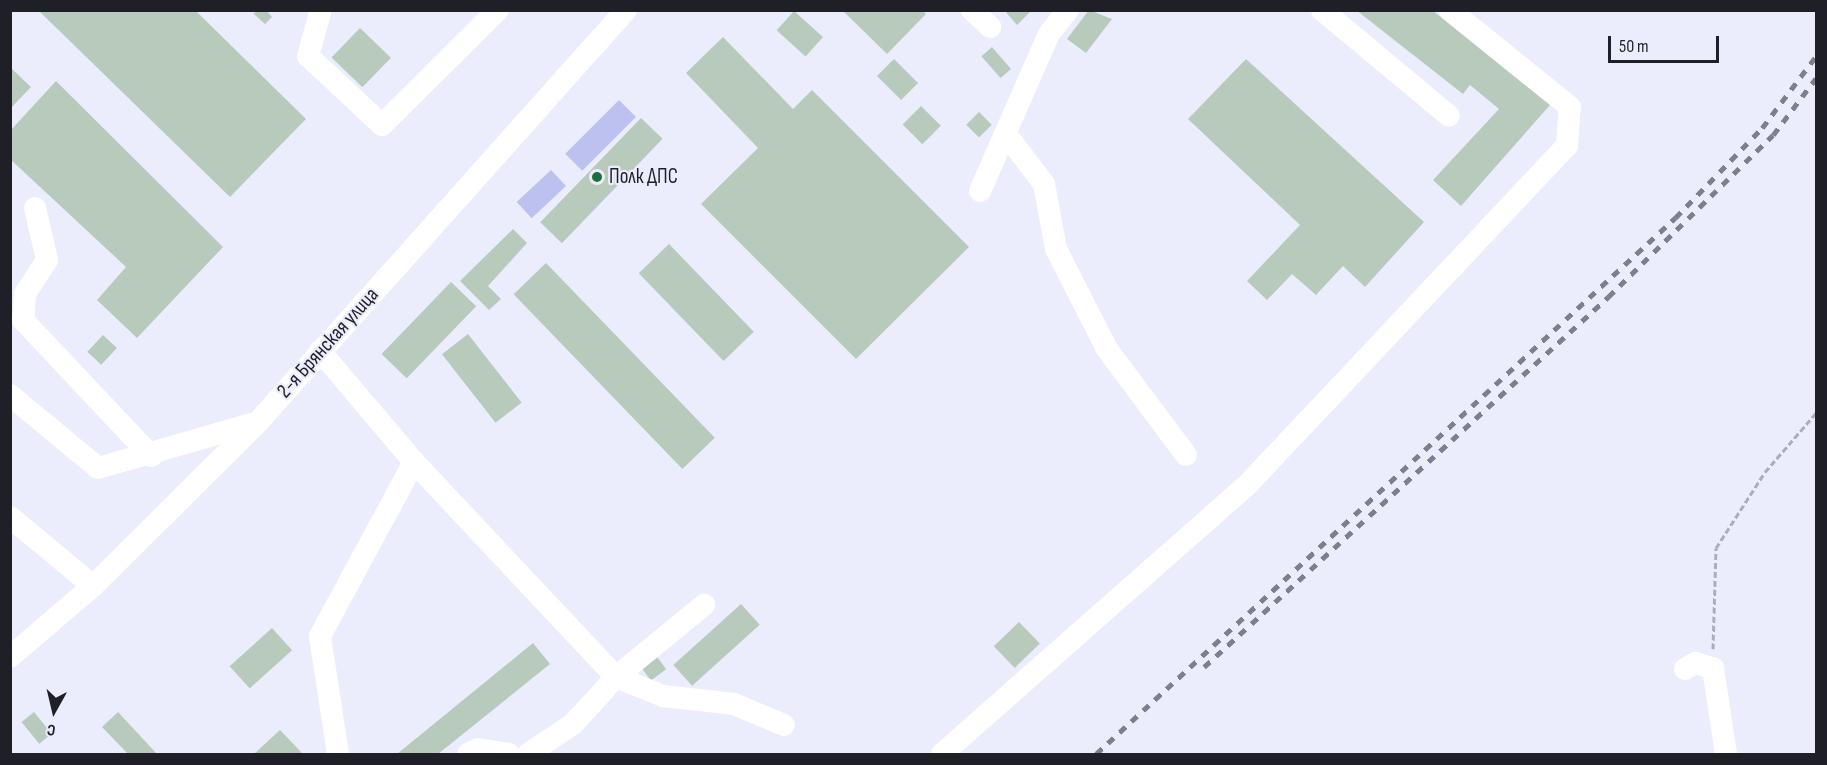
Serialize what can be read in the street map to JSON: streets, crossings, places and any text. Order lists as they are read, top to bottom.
{
  "streets": {
    "street": ["2-я Брянская улица"]
  },
  "places": ["Полк ДПС"],
  "scale_bar": "50 m",
  "north": "bottom"
}
